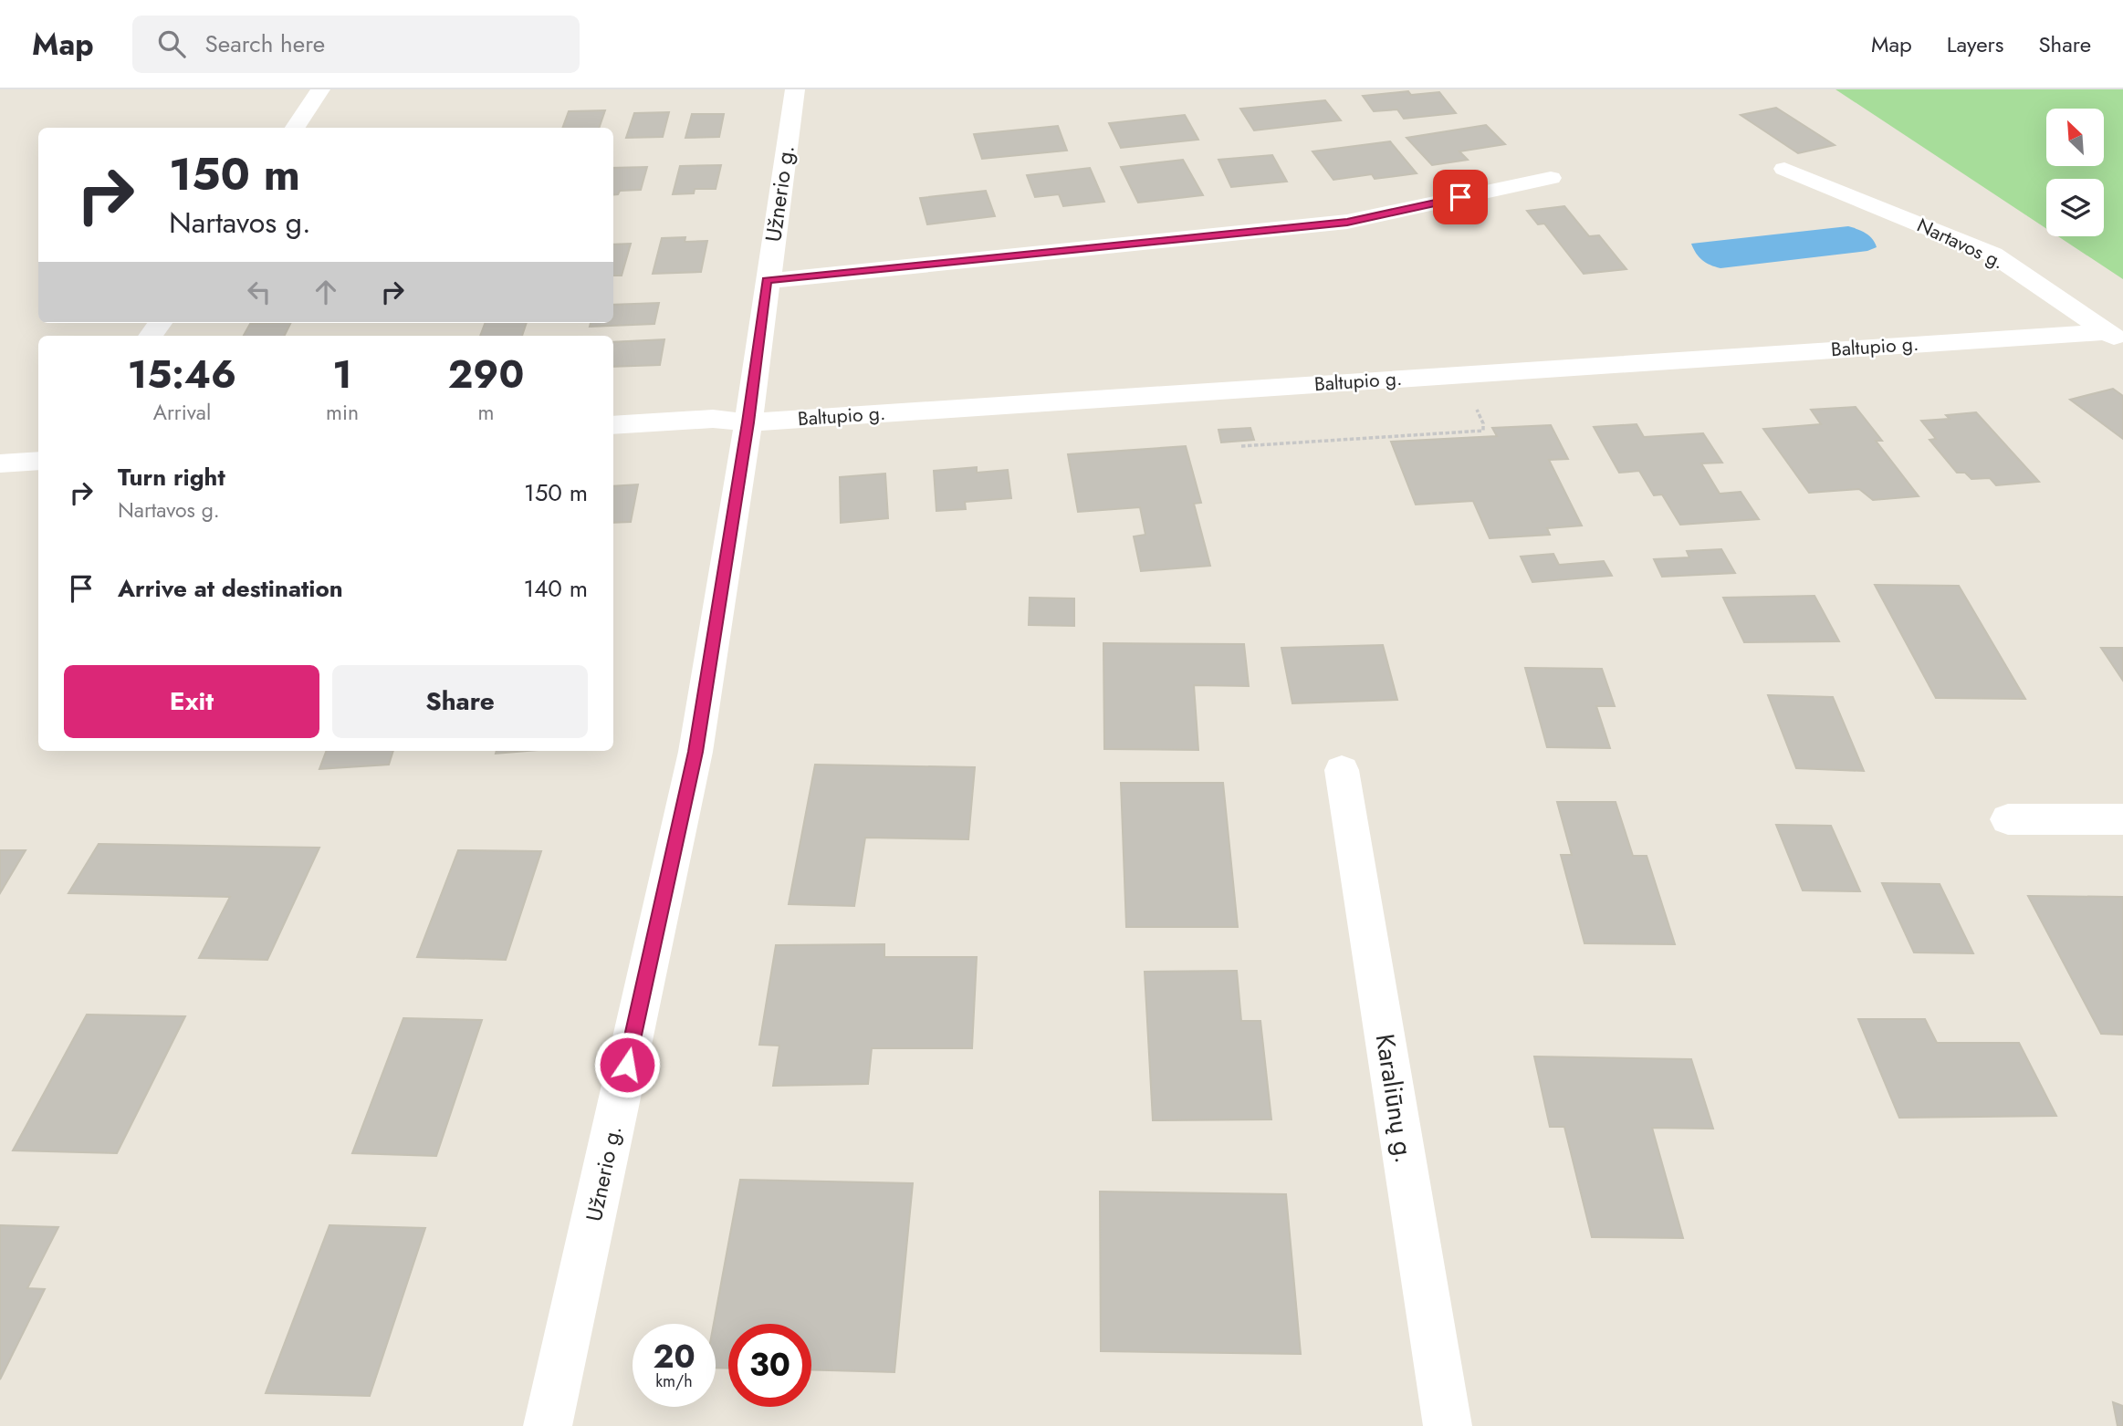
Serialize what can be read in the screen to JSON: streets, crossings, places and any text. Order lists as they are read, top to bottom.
{
  "streets": {
    "street": [
      "Užnerio g.",
      "Nartavos g.",
      "Baltupio g.",
      "Karaliūnų g."
    ]
  },
  "crossings": [
    ["Užnerio g.", "Baltupio g."],
    ["Nartavos g.", "Baltupio g."]
  ],
  "north": "top left",
  "page": {
    "header": "Map",
    "search": "Search here",
    "nav": ["Map", "Layers", "Share"],
    "turn": ["150 m", "Nartavos g."],
    "eta": [
      "15:46",
      "Arrival",
      "1",
      "min",
      "290",
      "m"
    ],
    "list": [
      {
        "name": "Turn right",
        "note": "Nartavos g.",
        "value": "150 m"
      },
      {
        "name": "Arrive at destination",
        "value": "140 m"
      }
    ],
    "buttons": ["Exit", "Share"],
    "speed": "20 km/h",
    "limit": "30"
  }
}
